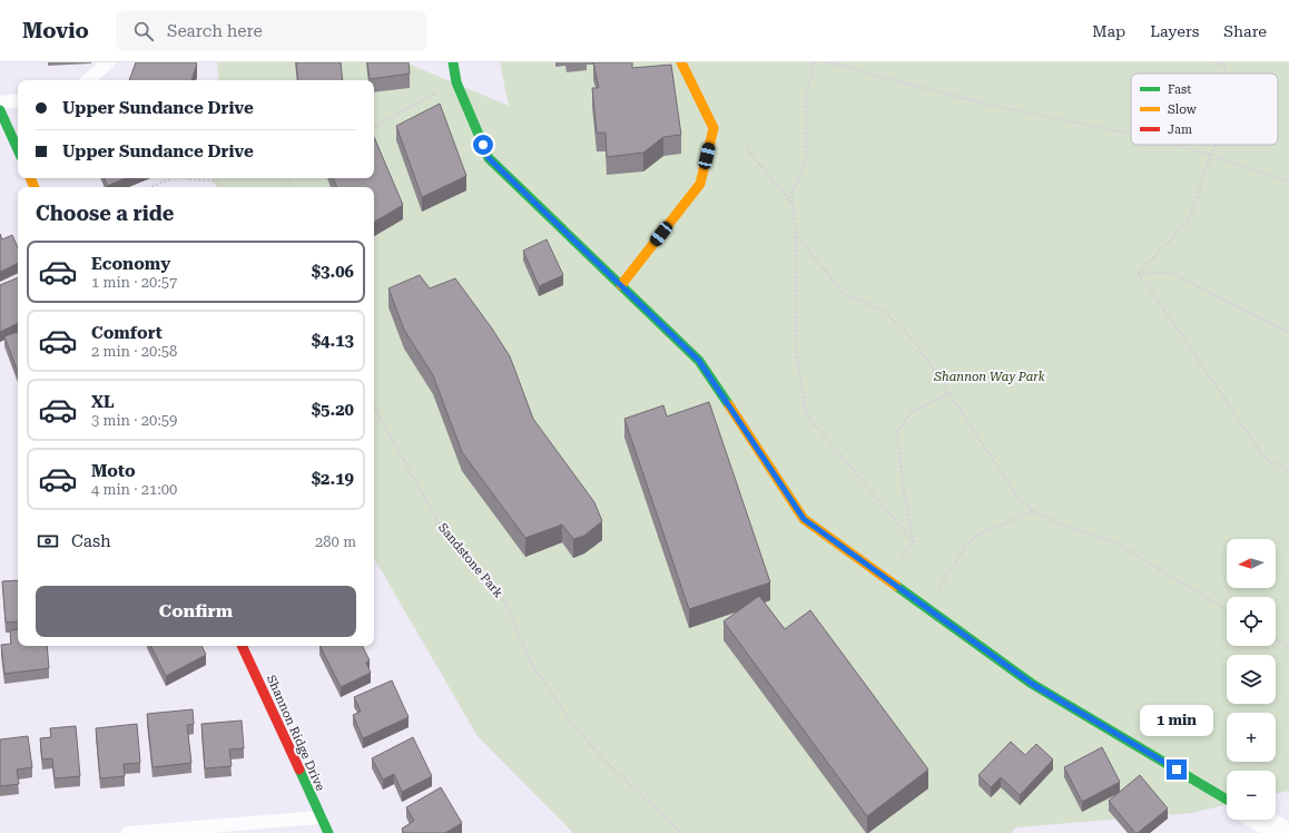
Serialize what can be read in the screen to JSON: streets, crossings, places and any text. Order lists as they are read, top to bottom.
{
  "streets": {
    "street": ["Shannon Ridge Drive"],
    "path": ["Sandstone Park"]
  },
  "parks": ["Shannon Way Park"],
  "legend": ["Fast", "Slow", "Jam"],
  "north": "left",
  "page": {
    "header": "Movio",
    "search": "Search here",
    "nav": ["Map", "Layers", "Share"],
    "banner": ["Upper Sundance Drive", "Upper Sundance Drive"],
    "heading": "Choose a ride",
    "list": [
      {
        "name": "Economy",
        "note": "1 min · 20:57",
        "value": "$3.06"
      },
      {
        "name": "Comfort",
        "note": "2 min · 20:58",
        "value": "$4.13"
      },
      {
        "name": "XL",
        "note": "3 min · 20:59",
        "value": "$5.20"
      },
      {
        "name": "Moto",
        "note": "4 min · 21:00",
        "value": "$2.19"
      }
    ],
    "pay": ["Cash", "280 m"],
    "map_buttons": ["+", "−"],
    "buttons": "Confirm",
    "bubble": "1 min"
  }
}
